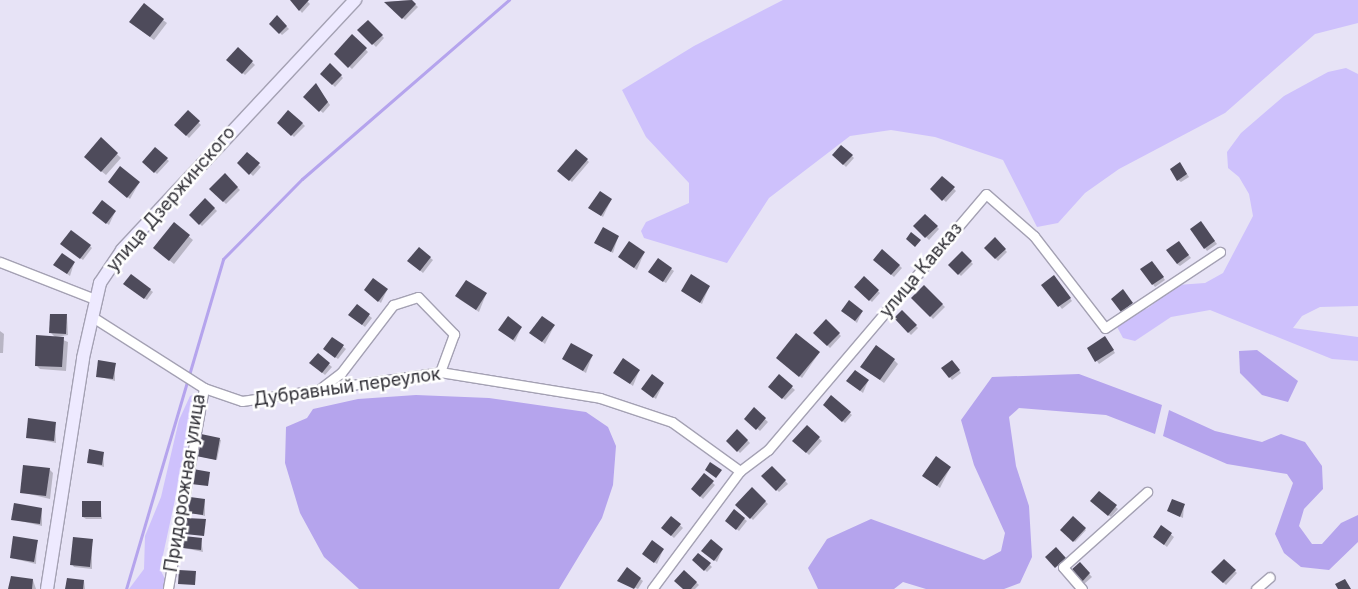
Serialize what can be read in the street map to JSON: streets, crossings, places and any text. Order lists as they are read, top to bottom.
{
  "streets": {
    "main road": ["улица Дзержинского"],
    "street": ["улица Кавказ", "Дубравный переулок", "Придорожная улица"]
  },
  "crossings": [
    ["улица Дзержинского", "Придорожная улица"],
    ["улица Кавказ", "Дубравный переулок"],
    ["Дубравный переулок", "Придорожная улица"]
  ]
}
